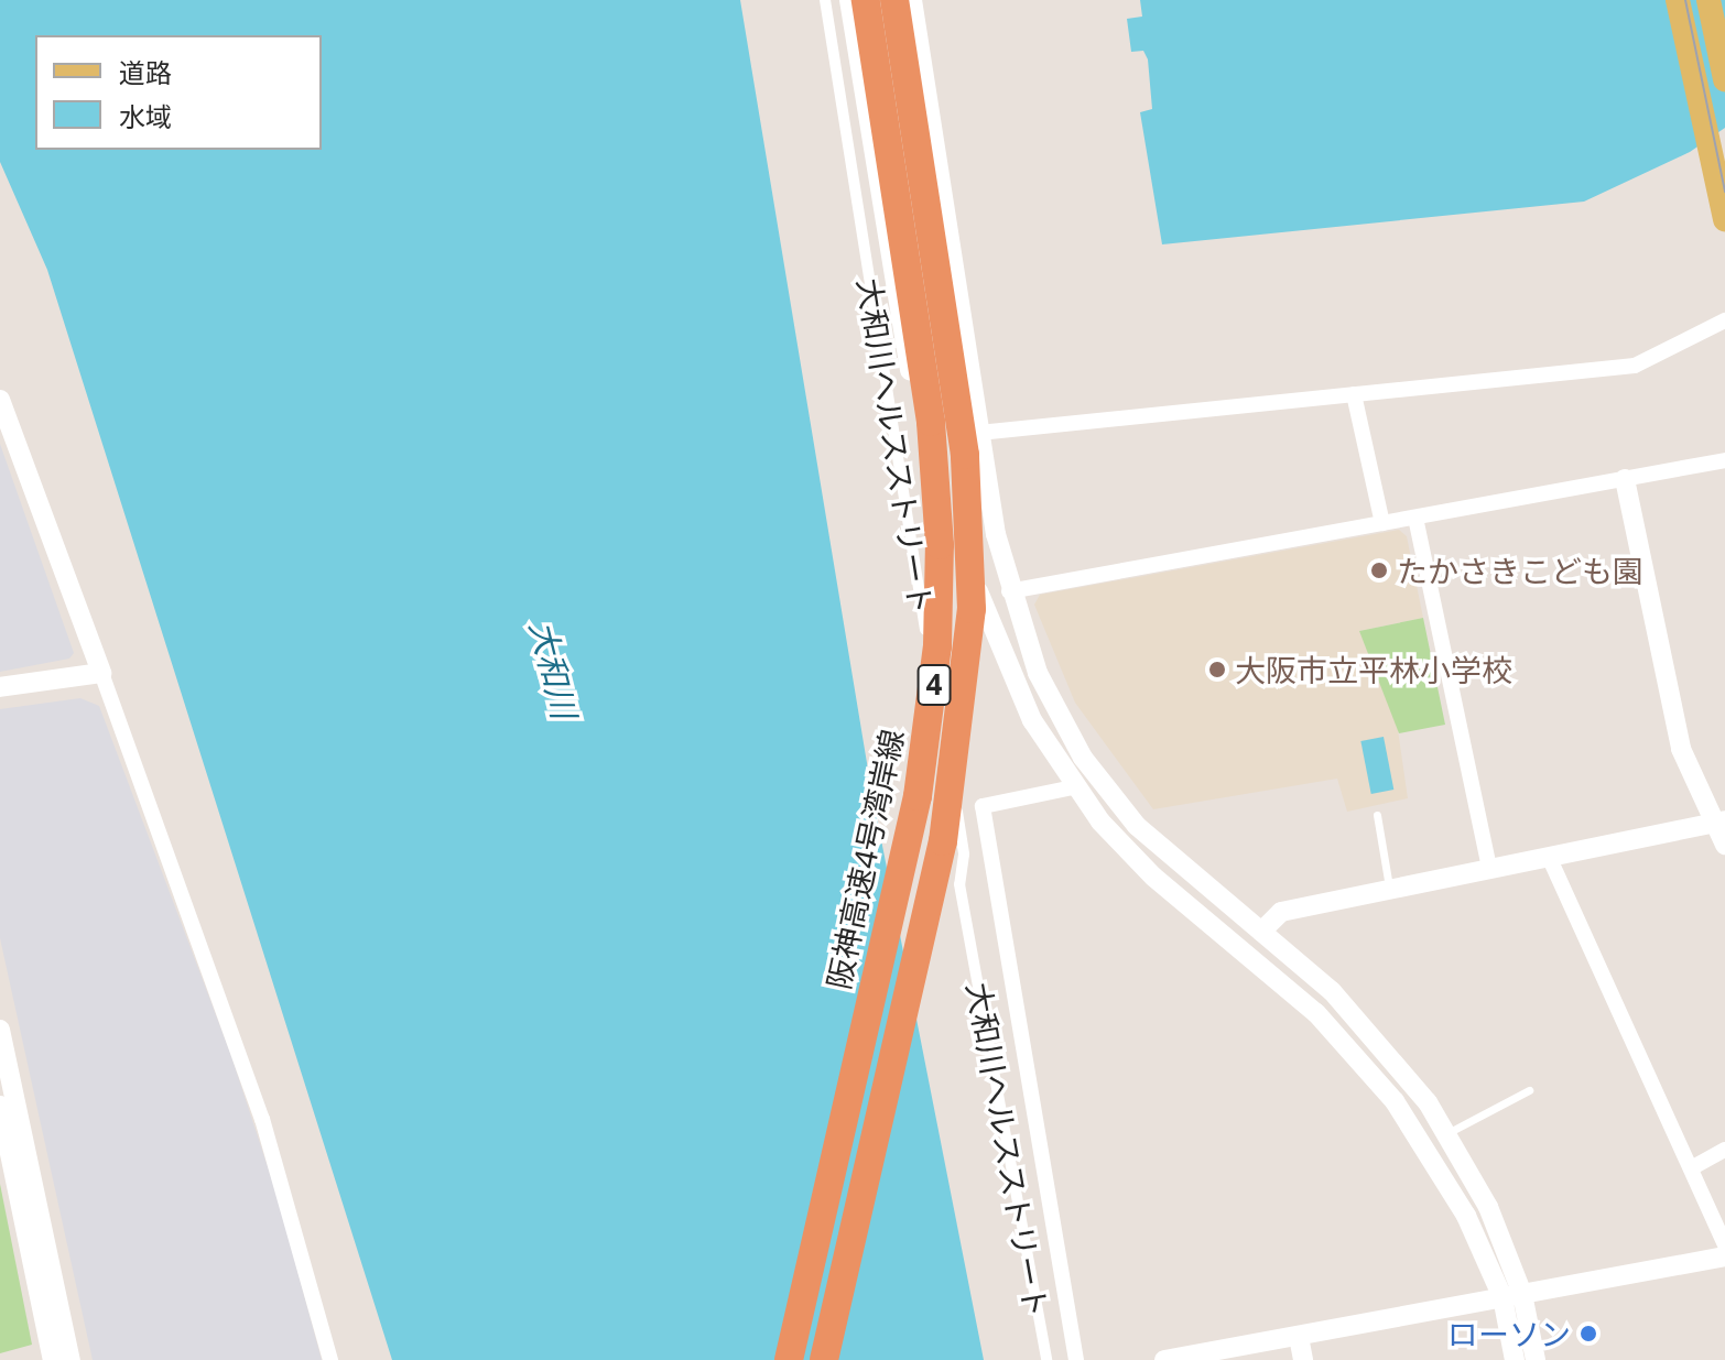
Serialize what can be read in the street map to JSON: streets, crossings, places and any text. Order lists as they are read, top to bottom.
{
  "streets": {
    "highway": ["4", "阪神高速4号湾岸線"],
    "street": ["大和川ヘルスストリート"]
  },
  "water": ["大和川"],
  "places": ["たかさきこども園", "大阪市立平林小学校", "ローソン"],
  "legend": ["道路", "水域"]
}
